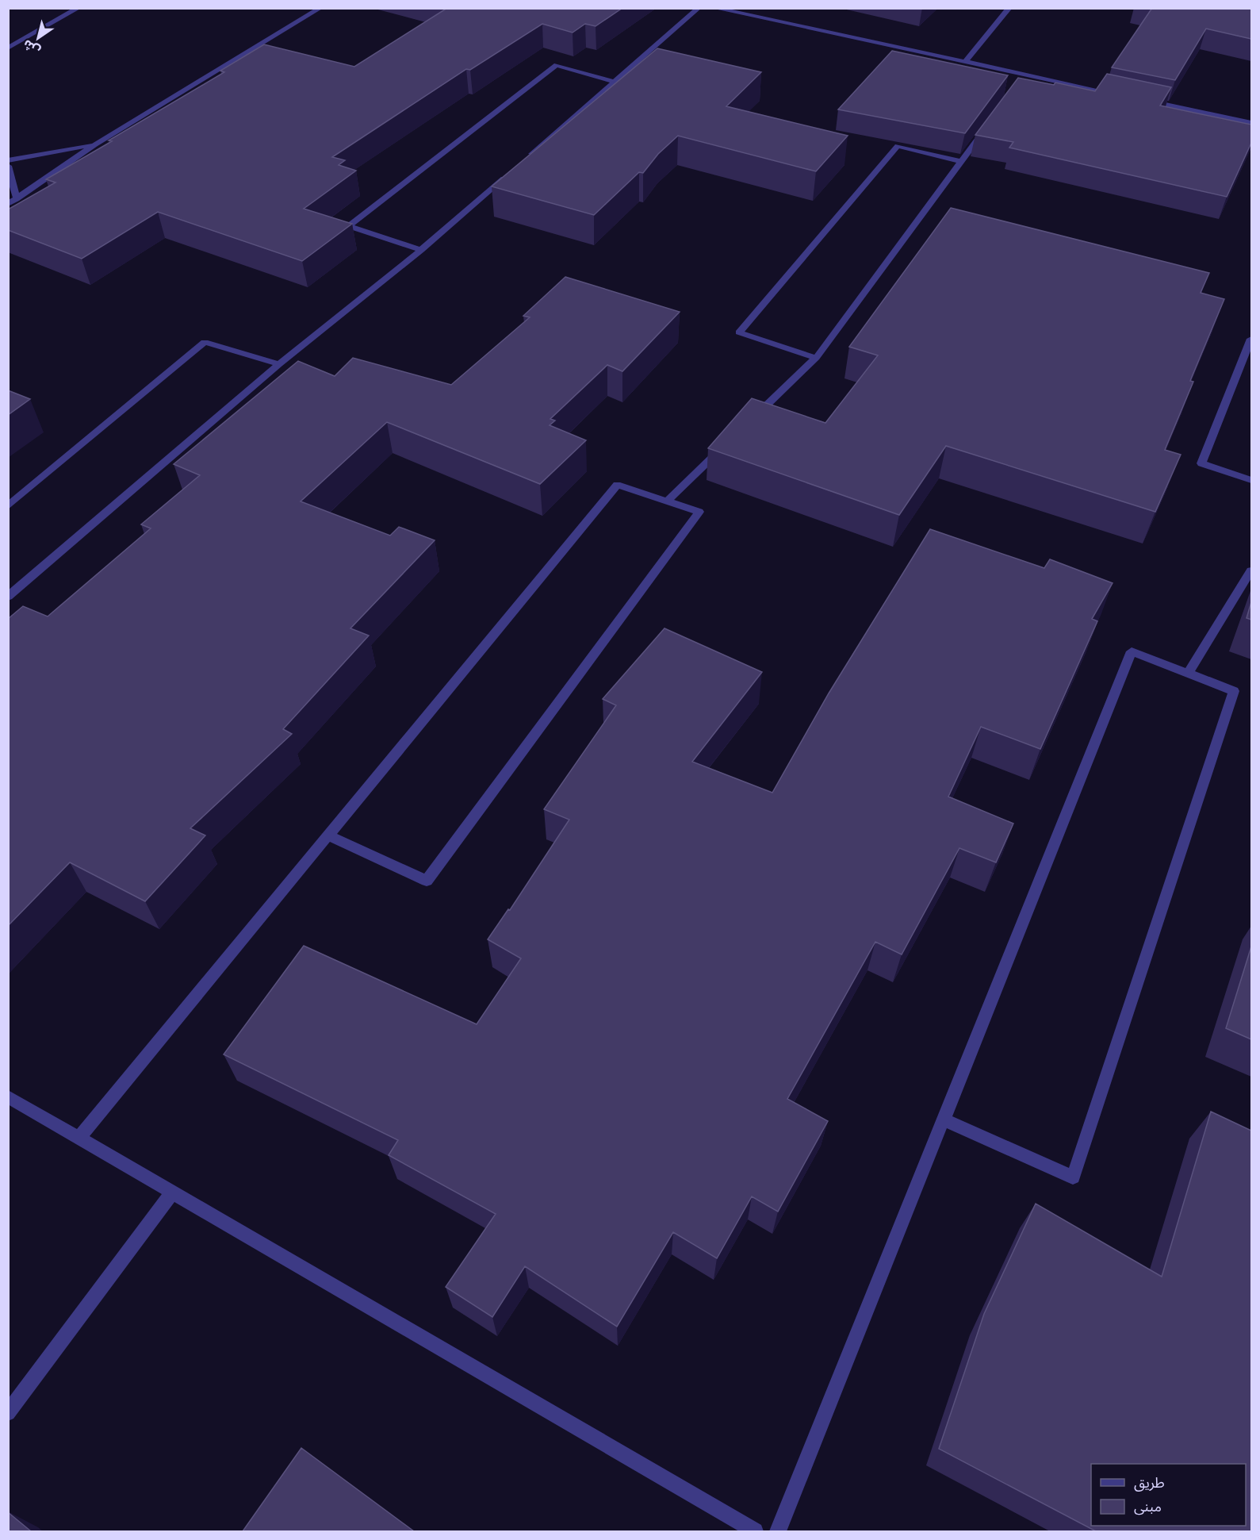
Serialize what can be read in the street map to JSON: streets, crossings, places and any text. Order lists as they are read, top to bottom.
{
  "legend": ["طريق", "مبنى"],
  "north": "bottom left"
}
